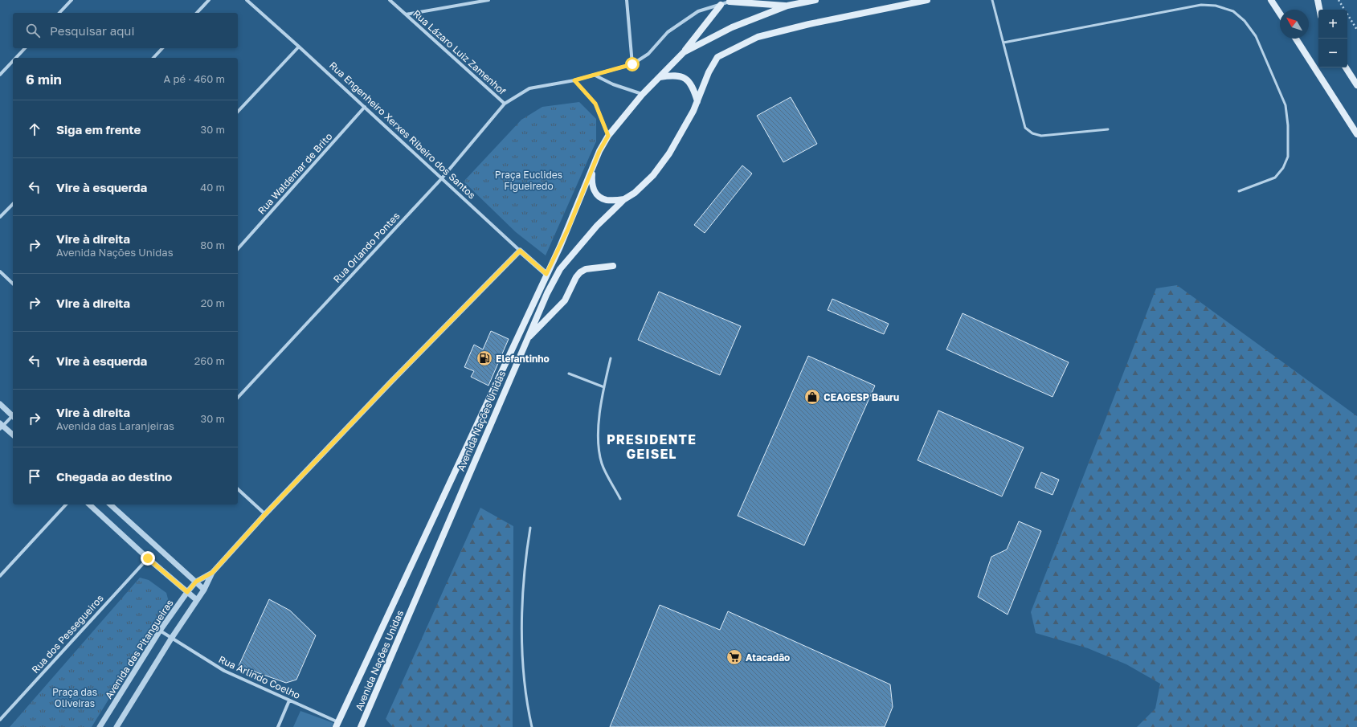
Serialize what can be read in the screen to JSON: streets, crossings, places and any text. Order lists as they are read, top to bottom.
{
  "streets": {
    "main road": ["Avenida Nações Unidas"],
    "street": [
      "Rua Lázaro Luiz Zamenhof",
      "Rua Engenheiro Xerxes Ribeiro dos Santos",
      "Rua Waldemar de Brito",
      "Rua Orlando Pontes",
      "Rua dos Pessegueiros",
      "Avenida das Pitangueiras",
      "Rua Arlindo Coelho"
    ]
  },
  "crossings": [
    ["Rua Lázaro Luiz Zamenhof", "Rua Orlando Pontes"],
    ["Rua Engenheiro Xerxes Ribeiro dos Santos", "Rua Waldemar de Brito"],
    ["Rua Engenheiro Xerxes Ribeiro dos Santos", "Rua Orlando Pontes"],
    ["Rua Engenheiro Xerxes Ribeiro dos Santos", "Avenida Nações Unidas"],
    ["Rua Engenheiro Xerxes Ribeiro dos Santos", "Avenida das Pitangueiras"],
    ["Avenida Nações Unidas", "Rua Arlindo Coelho"],
    ["Avenida das Pitangueiras", "Rua Arlindo Coelho"]
  ],
  "districts": ["PRESIDENTE GEISEL"],
  "parks": ["Praça Euclides Figueiredo", "Praça das Oliveiras"],
  "places": {
    "fuel station": ["Elefantinho"],
    "shop": ["CEAGESP Bauru"],
    "supermarket": ["Atacadão"]
  },
  "north": "top left",
  "page": {
    "map_buttons": ["+", "−"],
    "search": "Pesquisar aqui",
    "heading": ["6 min", "A pé · 460 m"],
    "list": [
      ["Siga em frente", "30 m"],
      ["Vire à esquerda", "40 m"],
      ["Vire à direita", "Avenida Nações Unidas", "80 m"],
      ["Vire à direita", "20 m"],
      ["Vire à esquerda", "260 m"],
      ["Vire à direita", "Avenida das Laranjeiras", "30 m"],
      "Chegada ao destino"
    ]
  }
}
